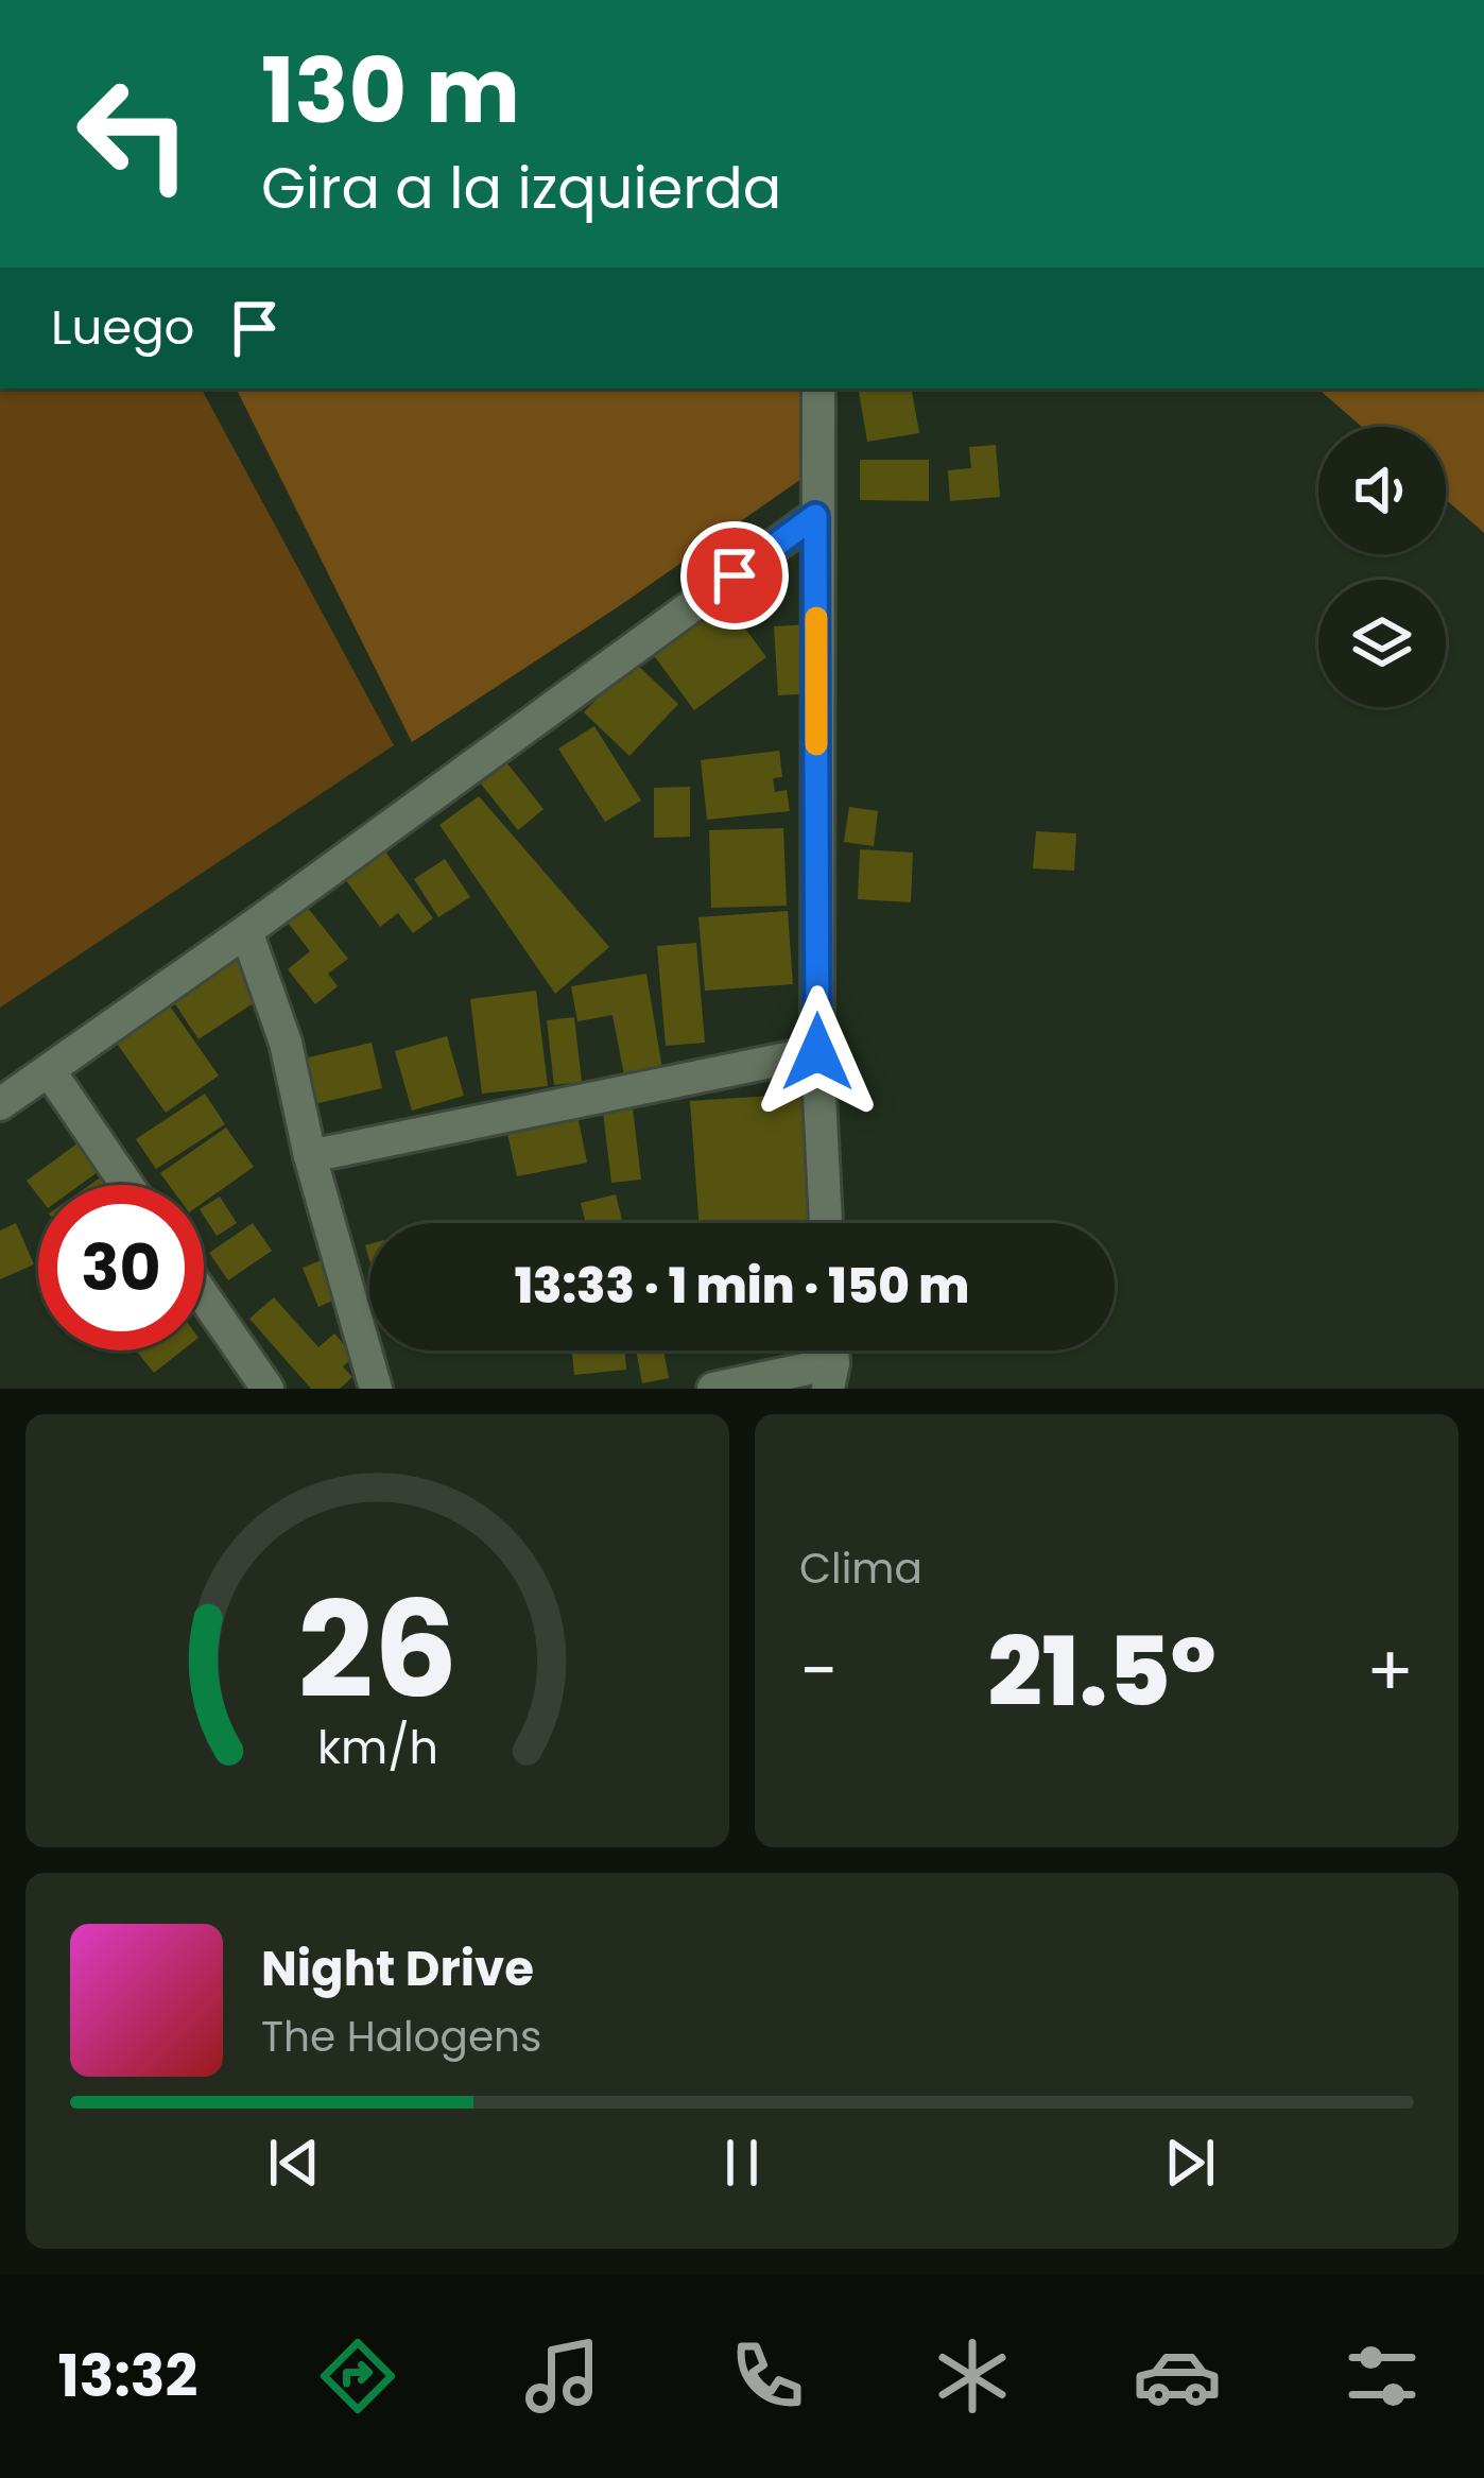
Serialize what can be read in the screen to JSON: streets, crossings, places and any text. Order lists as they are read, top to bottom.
{
  "page": {
    "turn": ["130 m", "Gira a la izquierda"],
    "then": "Luego",
    "limit": "30",
    "trip": "13:33 · 1 min · 150 m",
    "tile": "Clima",
    "heat": ["−", "21.5°", "+"],
    "song": ["Night Drive", "The Halogens"],
    "tabs": "13:32",
    "gauge": ["26", "km/h"]
  }
}
